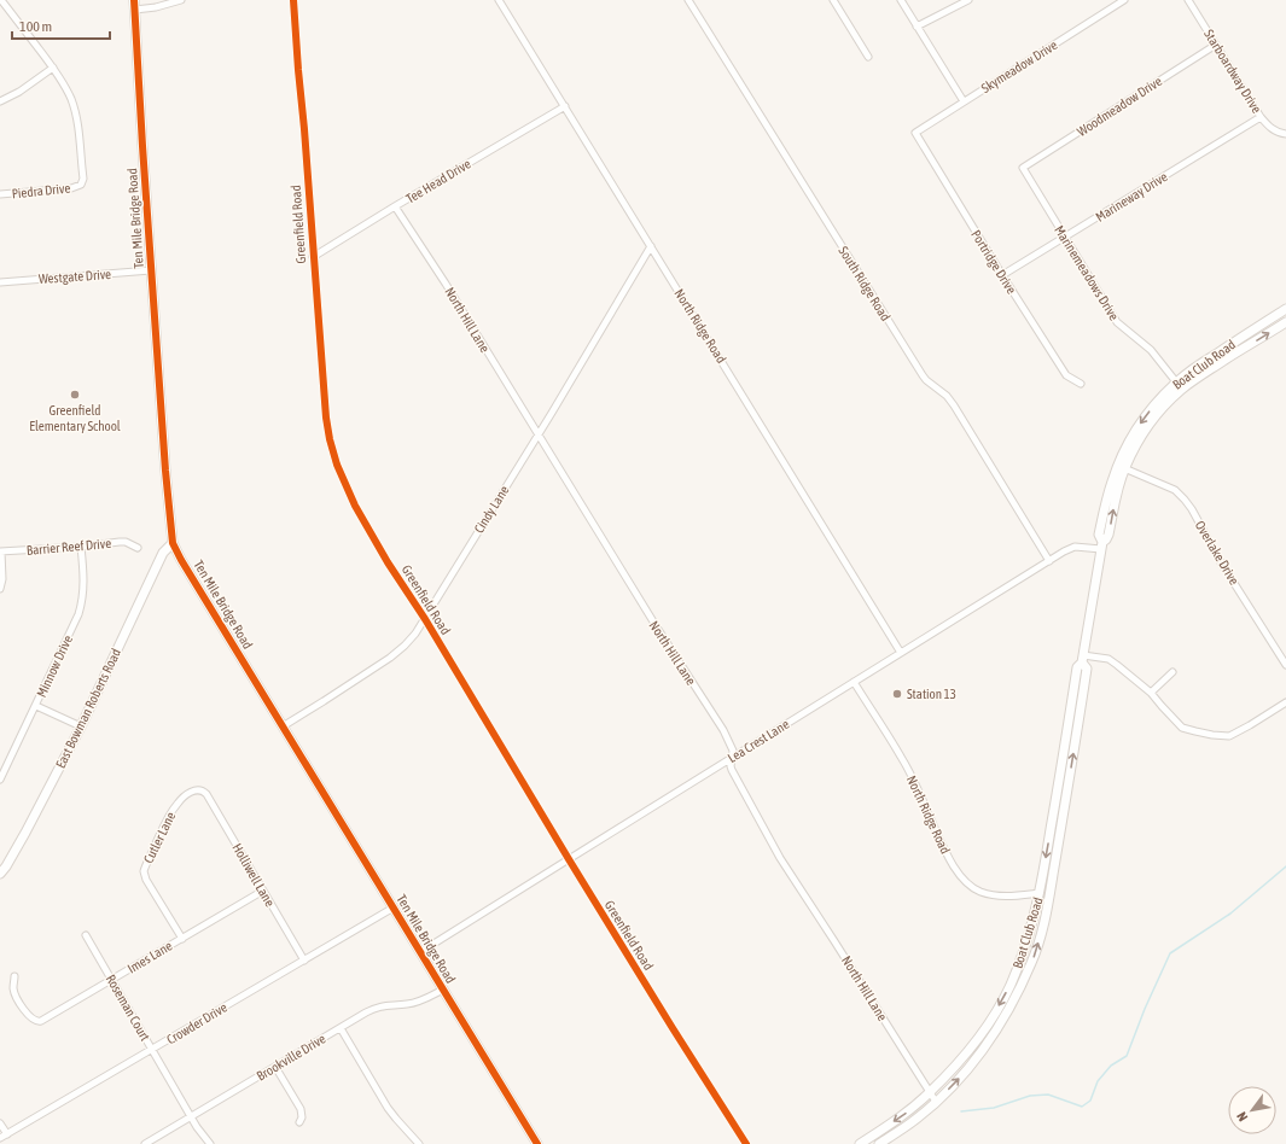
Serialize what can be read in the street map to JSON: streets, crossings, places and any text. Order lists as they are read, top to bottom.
{
  "streets": {
    "main road": ["Ten Mile Bridge Road", "Boat Club Road", "East Bowman Roberts Road"],
    "street": [
      "Skymeadow Drive",
      "Starboardway Drive",
      "Woodmeadow Drive",
      "Tee Head Drive",
      "Piedra Drive",
      "Marineway Drive",
      "Greenfield Road",
      "Portridge Drive",
      "Marinemeadows Drive",
      "Westgate Drive",
      "South Ridge Road",
      "North Hill Lane",
      "North Ridge Road",
      "Cindy Lane",
      "Barrier Reef Drive",
      "Overlake Drive",
      "Minnow Drive",
      "Lea Crest Lane",
      "Cutler Lane",
      "Holliwell Lane",
      "Imes Lane",
      "Roseman Court",
      "Crowder Drive",
      "Brookville Drive"
    ]
  },
  "crossings": [
    ["Skymeadow Drive", "Portridge Drive"],
    ["Starboardway Drive", "Woodmeadow Drive"],
    ["Starboardway Drive", "Marineway Drive"],
    ["Woodmeadow Drive", "Marinemeadows Drive"],
    ["Tee Head Drive", "Greenfield Road"],
    ["Tee Head Drive", "North Hill Lane"],
    ["Tee Head Drive", "North Ridge Road"],
    ["Marineway Drive", "Portridge Drive"],
    ["Marineway Drive", "Marinemeadows Drive"],
    ["Ten Mile Bridge Road", "Westgate Drive"],
    ["Ten Mile Bridge Road", "Cindy Lane"],
    ["Ten Mile Bridge Road", "East Bowman Roberts Road"],
    ["Ten Mile Bridge Road", "Lea Crest Lane"],
    ["Ten Mile Bridge Road", "Crowder Drive"],
    ["Ten Mile Bridge Road", "Brookville Drive"],
    ["Greenfield Road", "Cindy Lane"],
    ["Greenfield Road", "Lea Crest Lane"],
    ["Marinemeadows Drive", "Boat Club Road"],
    ["South Ridge Road", "Lea Crest Lane"],
    ["North Hill Lane", "Boat Club Road"],
    ["North Hill Lane", "Cindy Lane"],
    ["North Hill Lane", "Lea Crest Lane"],
    ["North Ridge Road", "Boat Club Road"],
    ["North Ridge Road", "Cindy Lane"],
    ["North Ridge Road", "Lea Crest Lane"],
    ["Boat Club Road", "Overlake Drive"],
    ["Boat Club Road", "Lea Crest Lane"],
    ["Barrier Reef Drive", "Minnow Drive"],
    ["Cutler Lane", "Holliwell Lane"],
    ["Cutler Lane", "Imes Lane"],
    ["Holliwell Lane", "Imes Lane"],
    ["Holliwell Lane", "Crowder Drive"],
    ["Imes Lane", "Roseman Court"],
    ["Roseman Court", "Crowder Drive"],
    ["Roseman Court", "Brookville Drive"]
  ],
  "places": ["Greenfield Elementary School", "Station 13"],
  "scale_bar": "100 m",
  "north": "bottom left"
}
